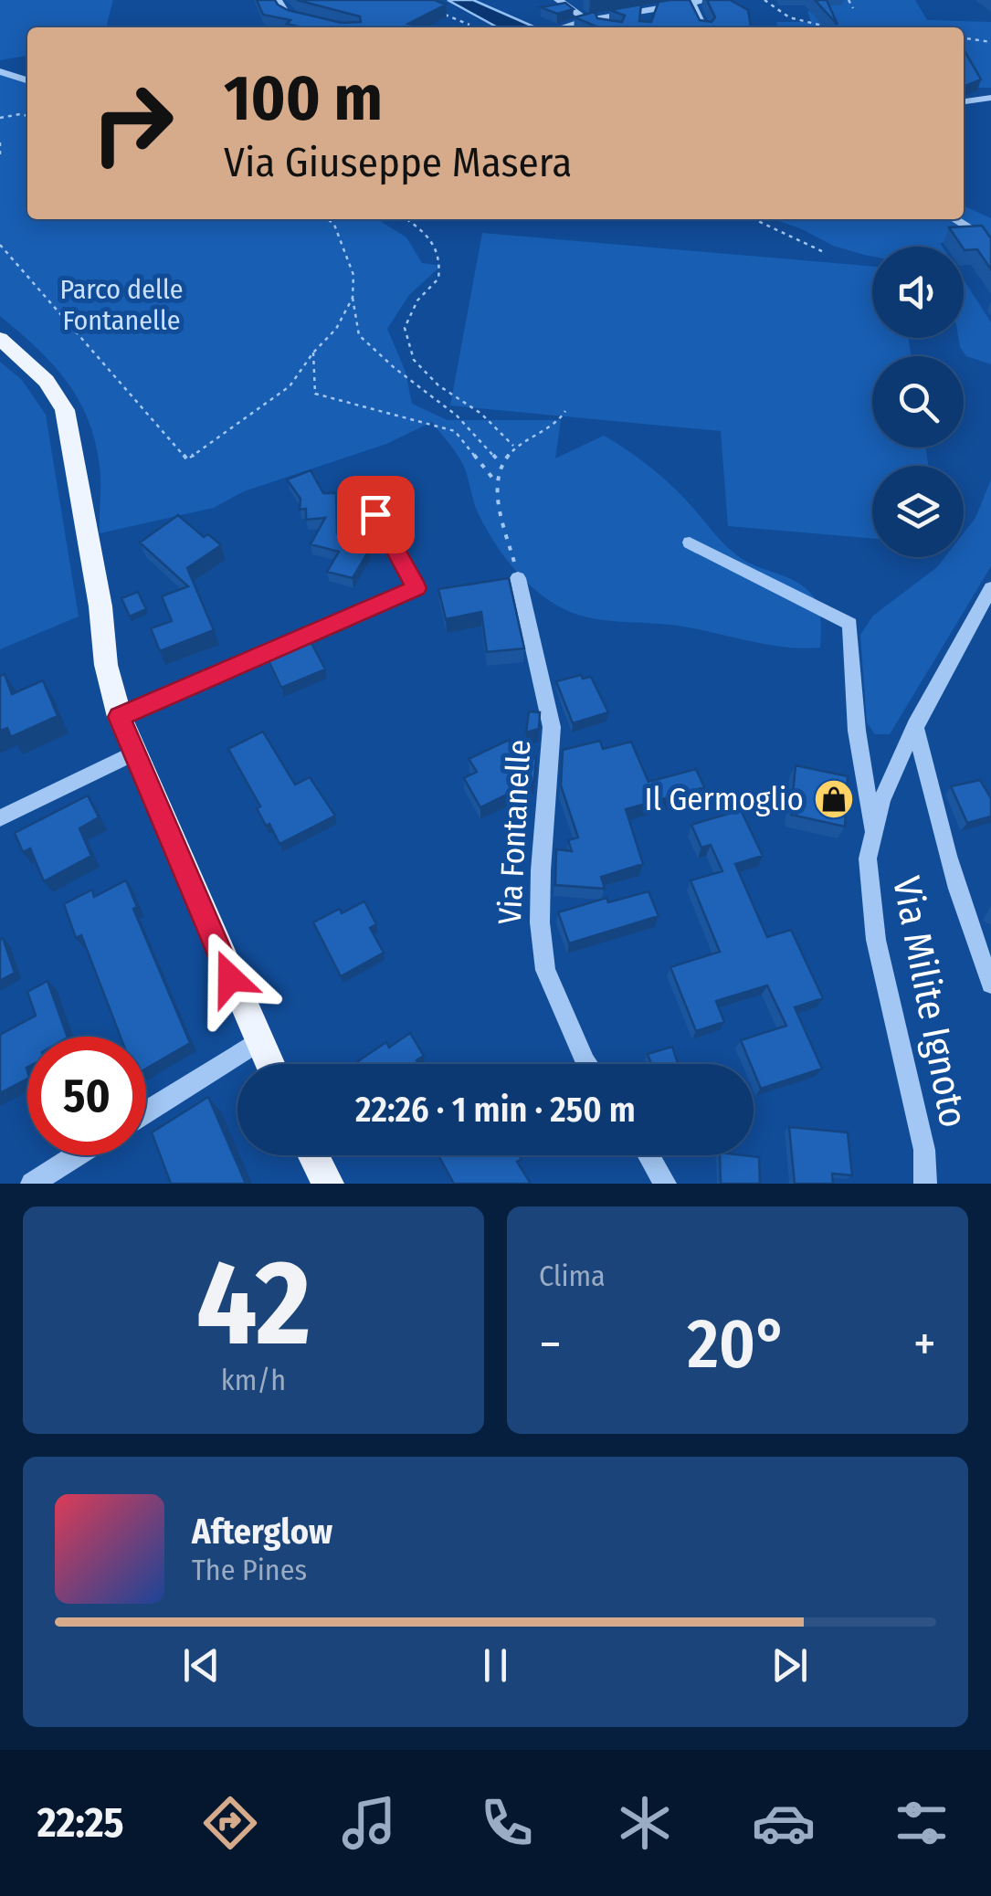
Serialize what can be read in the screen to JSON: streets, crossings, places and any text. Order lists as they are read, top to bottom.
{
  "streets": {
    "street": ["Via Fontanelle", "Via Milite Ignoto"]
  },
  "parks": ["Parco delle Fontanelle"],
  "places": {
    "shop": ["Il Germoglio"]
  },
  "page": {
    "turn": ["100 m", "Via Giuseppe Masera"],
    "limit": "50",
    "trip": "22:26 · 1 min · 250 m",
    "tile": [
      ["42", "km/h"],
      "Clima"
    ],
    "heat": ["−", "20°", "+"],
    "song": ["Afterglow", "The Pines"],
    "tabs": "22:25"
  }
}
